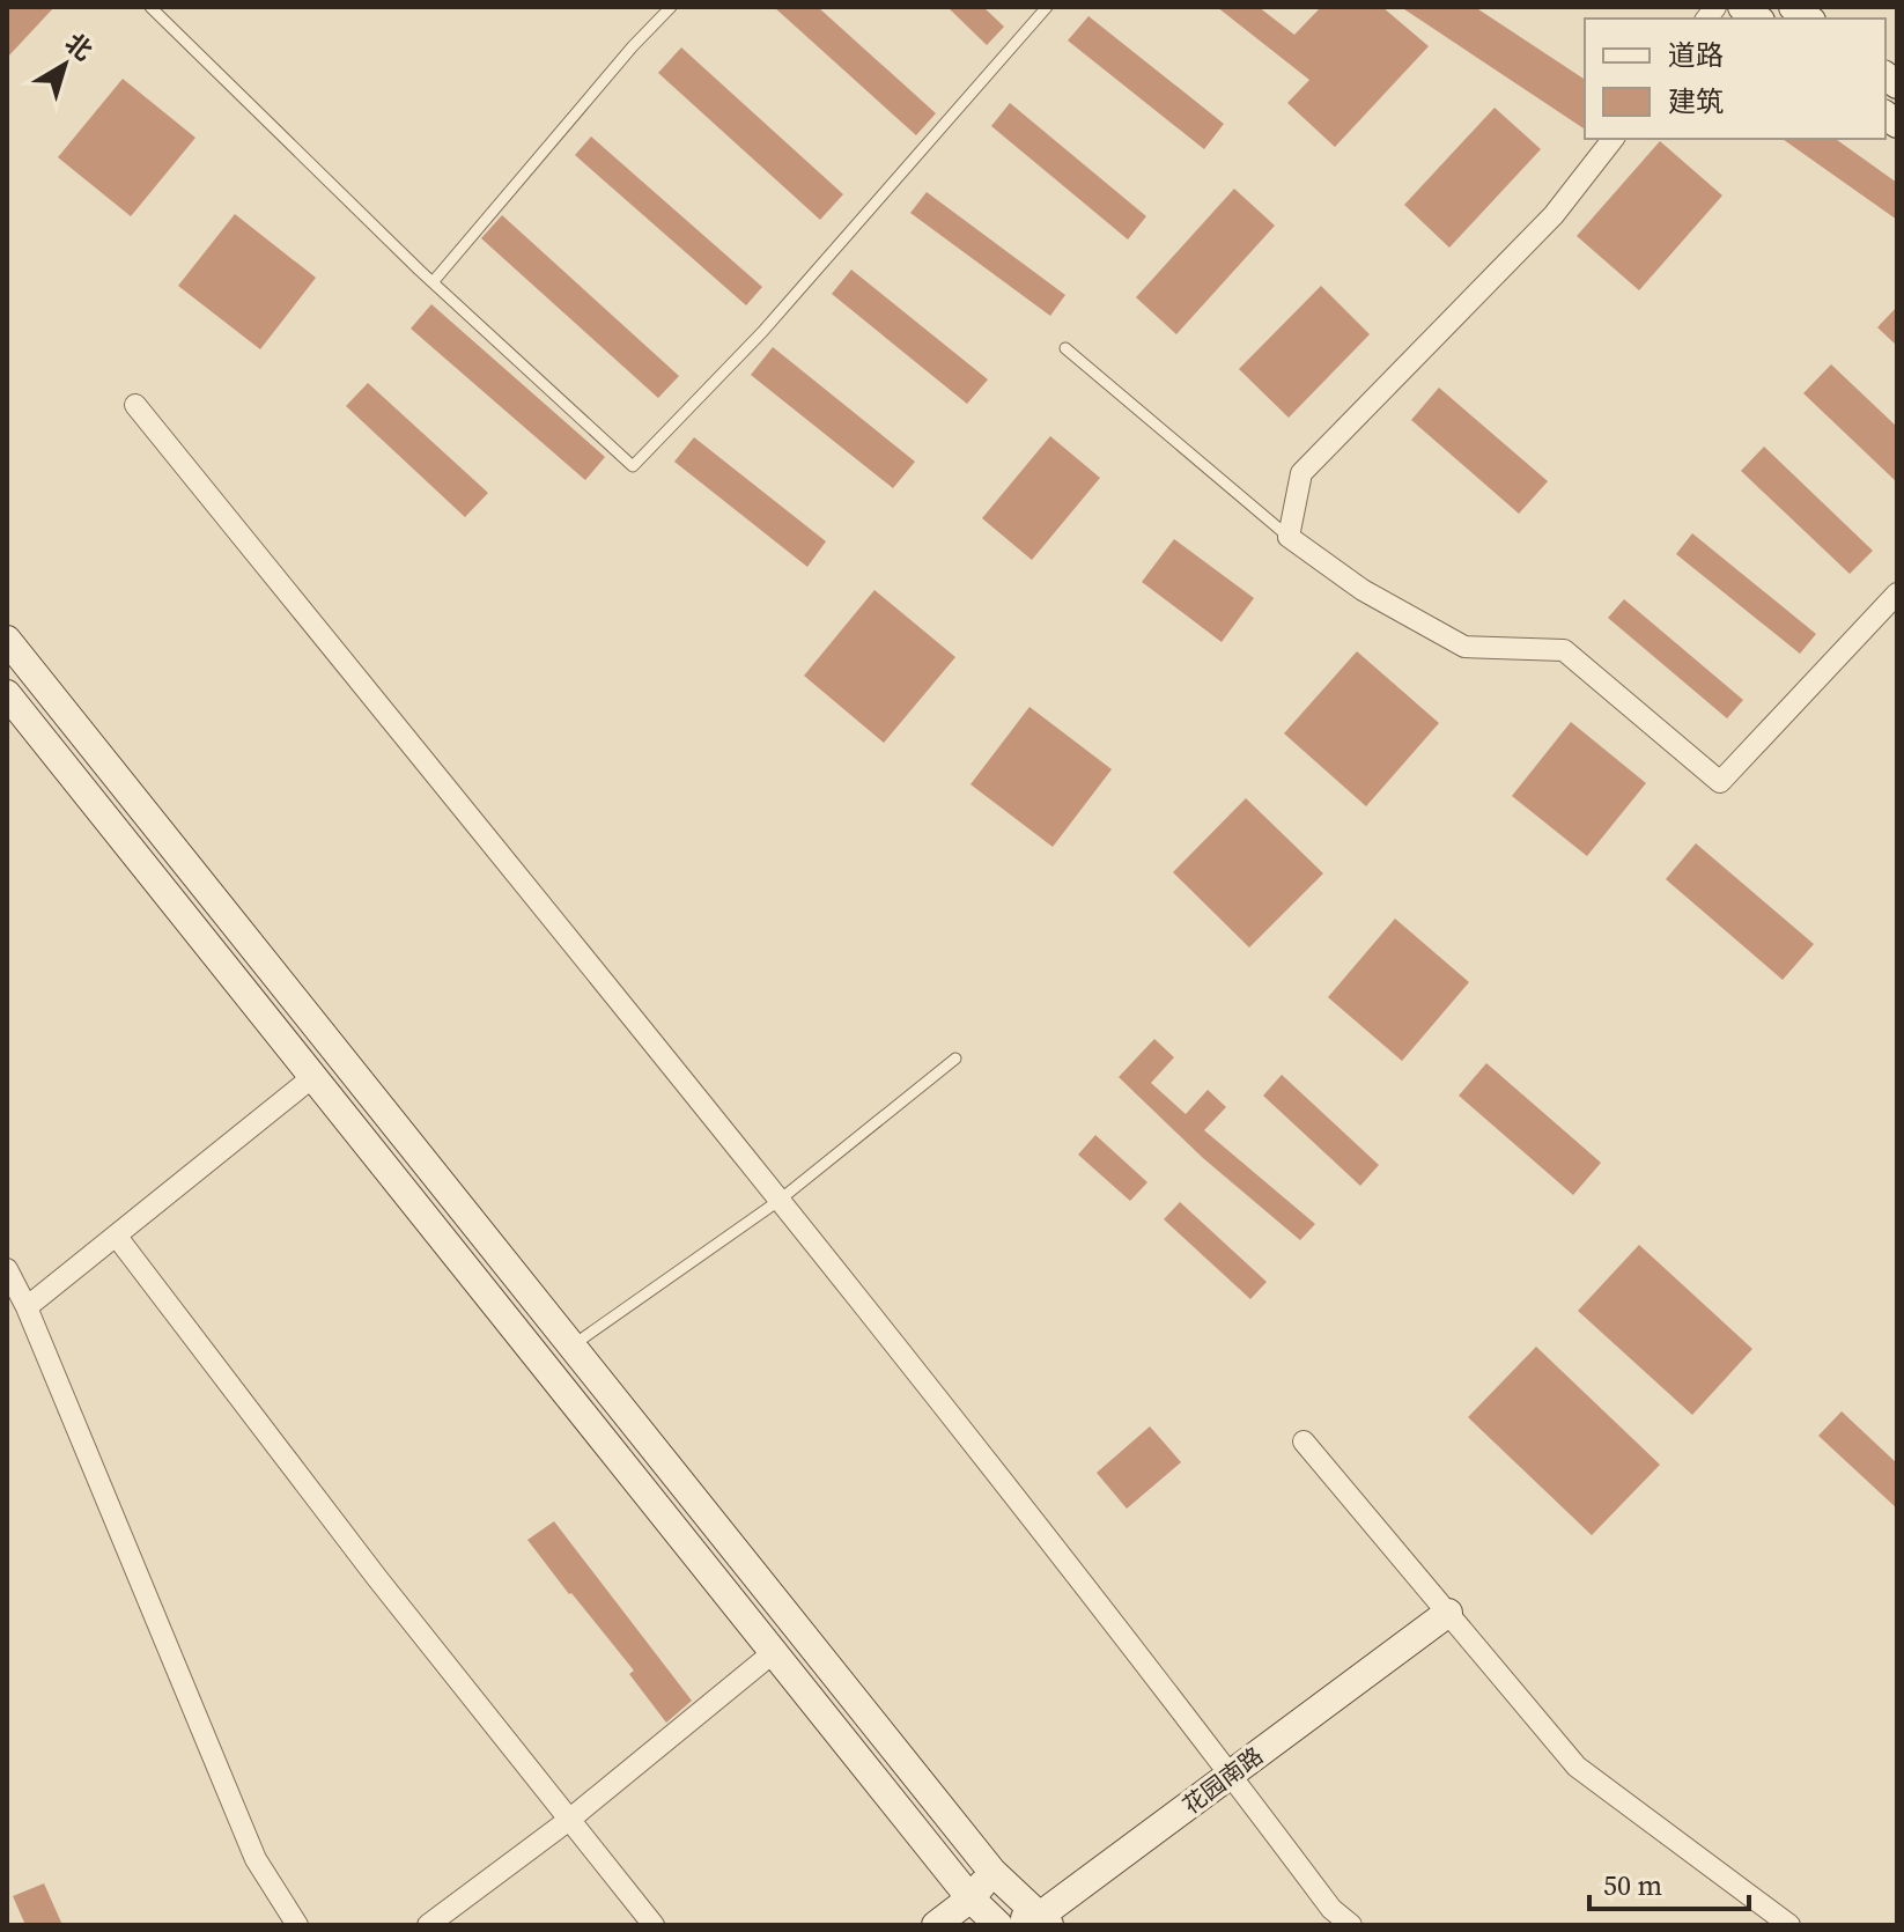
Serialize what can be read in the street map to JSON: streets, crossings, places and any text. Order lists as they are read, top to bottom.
{
  "streets": {
    "main road": ["花园南路"]
  },
  "legend": ["道路", "建筑"],
  "scale_bar": "50 m",
  "north": "top right"
}
